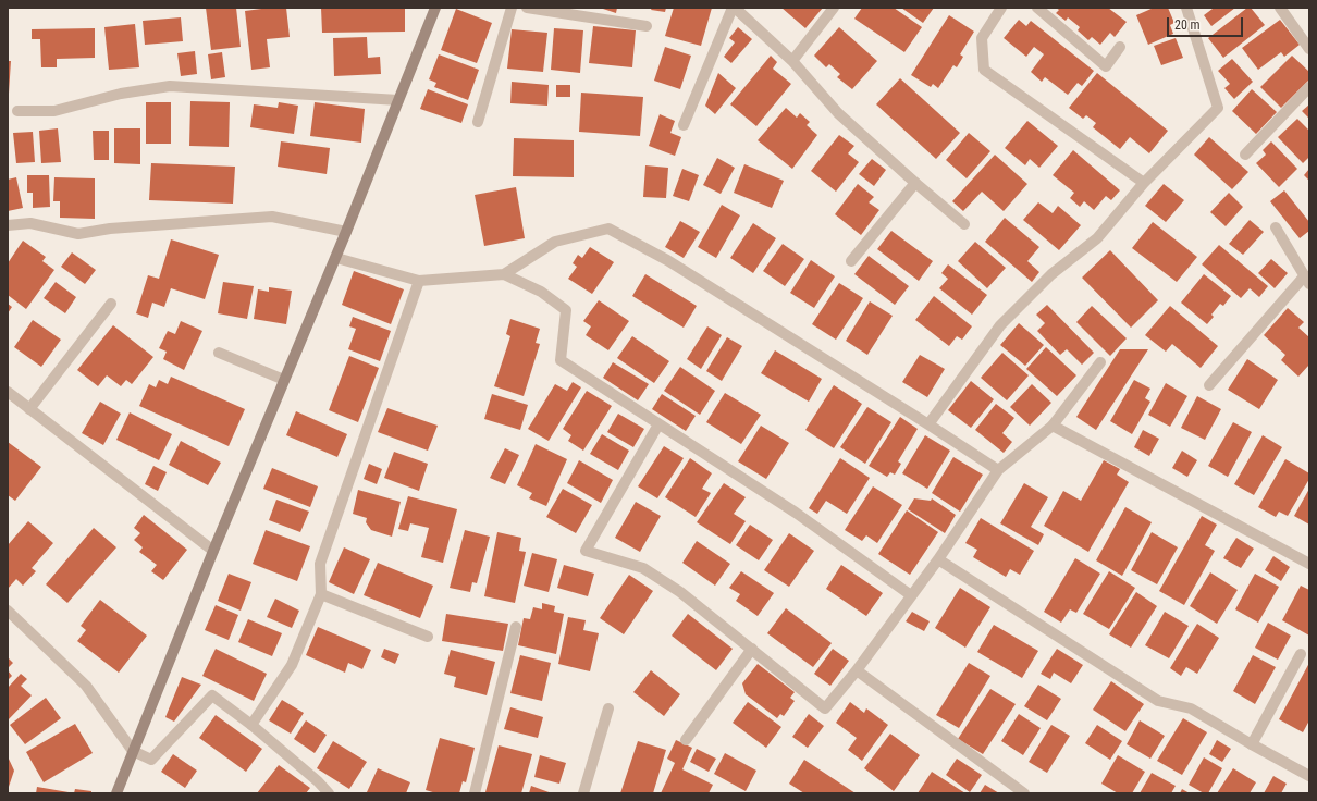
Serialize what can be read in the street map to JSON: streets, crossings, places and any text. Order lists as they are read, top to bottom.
{
  "scale_bar": "20 m"
}
